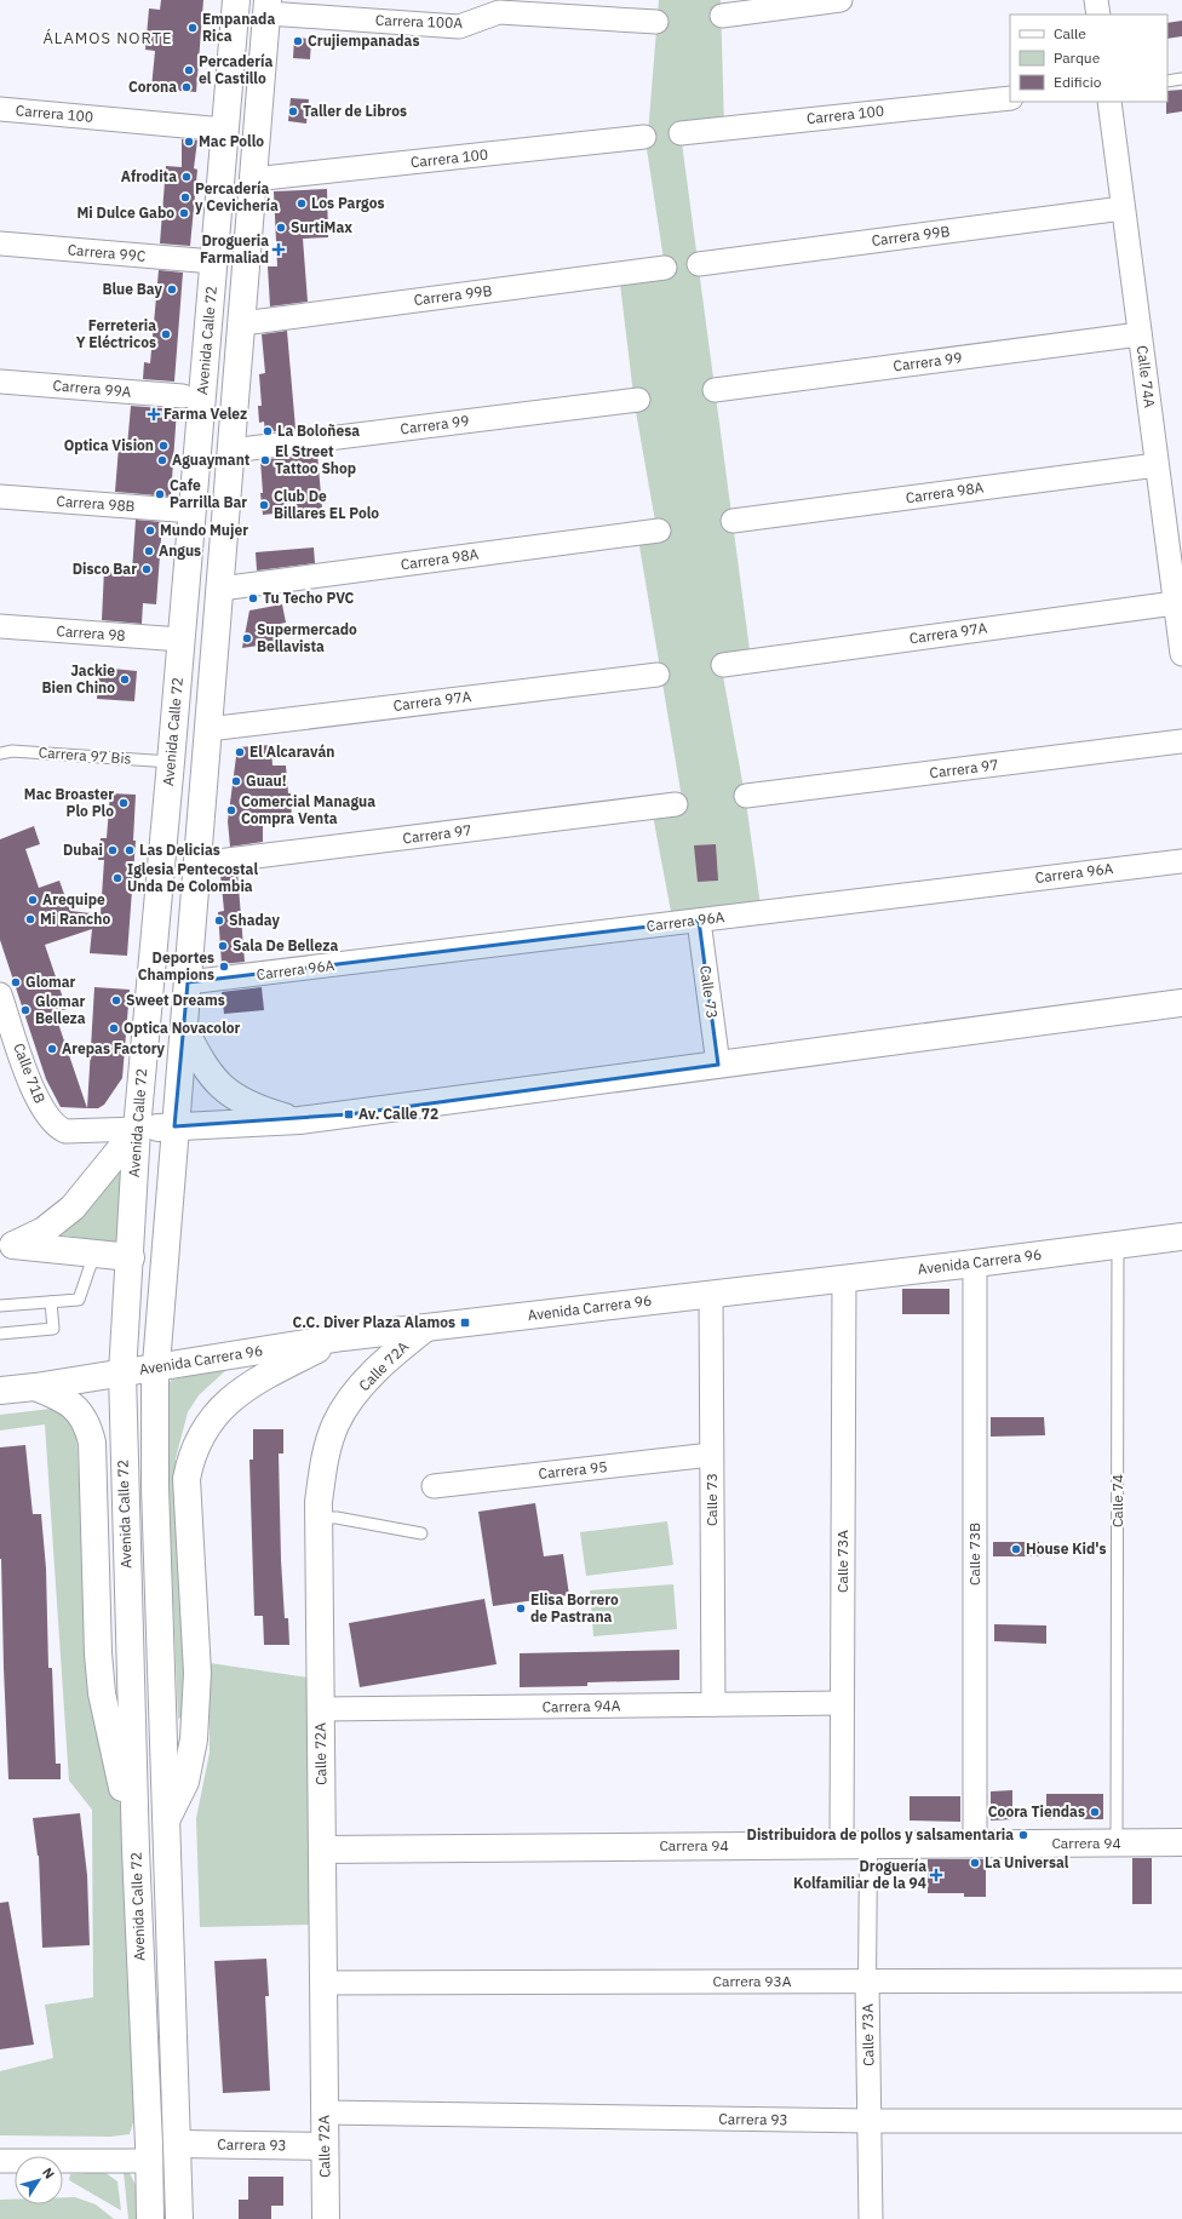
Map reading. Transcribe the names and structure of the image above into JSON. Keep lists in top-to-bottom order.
{
  "streets": {
    "main road": [
      "Avenida Calle 72",
      "Avenida Carrera 96",
      "Calle 72A",
      "Carrera 94",
      "Carrera 93"
    ],
    "street": [
      "Carrera 100A",
      "Carrera 100",
      "Carrera 99B",
      "Carrera 99C",
      "Carrera 99",
      "Calle 74A",
      "Carrera 99A",
      "Carrera 98A",
      "Carrera 98B",
      "Carrera 98",
      "Carrera 97A",
      "Carrera 97",
      "Carrera 96A",
      "Calle 73",
      "Calle 71B",
      "Carrera 95",
      "Calle 73B",
      "Calle 73A",
      "Carrera 94A",
      "Carrera 93A"
    ],
    "lane": ["Carrera 97 Bis", "Calle 74"]
  },
  "crossings": [
    ["Carrera 100", "Avenida Calle 72"],
    ["Carrera 99B", "Calle 74A"],
    ["Carrera 99C", "Avenida Calle 72"],
    ["Avenida Calle 72", "Carrera 98B"],
    ["Avenida Calle 72", "Carrera 98"],
    ["Avenida Calle 72", "Carrera 97 Bis"],
    ["Avenida Calle 72", "Calle 71B"],
    ["Avenida Calle 72", "Avenida Carrera 96"],
    ["Carrera 99", "Calle 74A"],
    ["Calle 74A", "Carrera 98A"],
    ["Calle 74A", "Carrera 97A"],
    ["Carrera 96A", "Calle 73"],
    ["Calle 73", "Avenida Carrera 96"],
    ["Calle 73", "Carrera 95"],
    ["Calle 73", "Carrera 94A"],
    ["Avenida Carrera 96", "Calle 72A"],
    ["Avenida Carrera 96", "Calle 74"],
    ["Avenida Carrera 96", "Calle 73B"],
    ["Avenida Carrera 96", "Calle 73A"],
    ["Calle 72A", "Carrera 94A"],
    ["Calle 72A", "Carrera 94"],
    ["Calle 72A", "Carrera 93A"],
    ["Calle 72A", "Carrera 93"],
    ["Calle 74", "Carrera 94"],
    ["Calle 73B", "Carrera 94"],
    ["Calle 73A", "Carrera 94A"],
    ["Calle 73A", "Carrera 94"],
    ["Calle 73A", "Carrera 93A"],
    ["Calle 73A", "Carrera 93"]
  ],
  "districts": ["ÁLAMOS NORTE"],
  "places": {
    "other": [
      "Empanada Rica",
      "Crujiempanadas",
      "Percadería el Castillo",
      "Corona",
      "Taller de Libros",
      "Mac Pollo",
      "Afrodita",
      "Percadería y Cevichería",
      "Los Pargos",
      "Mi Dulce Gabo",
      "SurtiMax",
      "Blue Bay",
      "Ferreteria Y Eléctricos",
      "La Boloñesa",
      "Optica Vision",
      "Aguaymant",
      "El Street Tattoo Shop",
      "Cafe Parrilla Bar",
      "Club De Billares EL Polo",
      "Mundo Mujer",
      "Angus",
      "Disco Bar",
      "Tu Techo PVC",
      "Supermercado Bellavista",
      "Jackie Bien Chino",
      "El Alcaraván",
      "Guau!",
      "Mac Broaster Plo Plo",
      "Comercial Managua Compra Venta",
      "Dubai",
      "Las Delicias",
      "Iglesia Pentecostal Unda De Colombia",
      "Arequipe",
      "Mi Rancho",
      "Shaday",
      "Sala De Belleza",
      "Deportes Champions",
      "Glomar",
      "Sweet Dreams",
      "Glomar Belleza",
      "Optica Novacolor",
      "Arepas Factory",
      "House Kid's",
      "Elisa Borrero de Pastrana",
      "Coora Tiendas",
      "Distribuidora de pollos y salsamentaria",
      "La Universal"
    ],
    "health": ["Drogueria Farmaliad", "Farma Velez", "Droguería Kolfamiliar de la 94"],
    "transit": ["Av. Calle 72", "C.C. Diver Plaza Alamos"]
  },
  "legend": ["Calle", "Parque", "Edificio"],
  "north": "top right"
}
